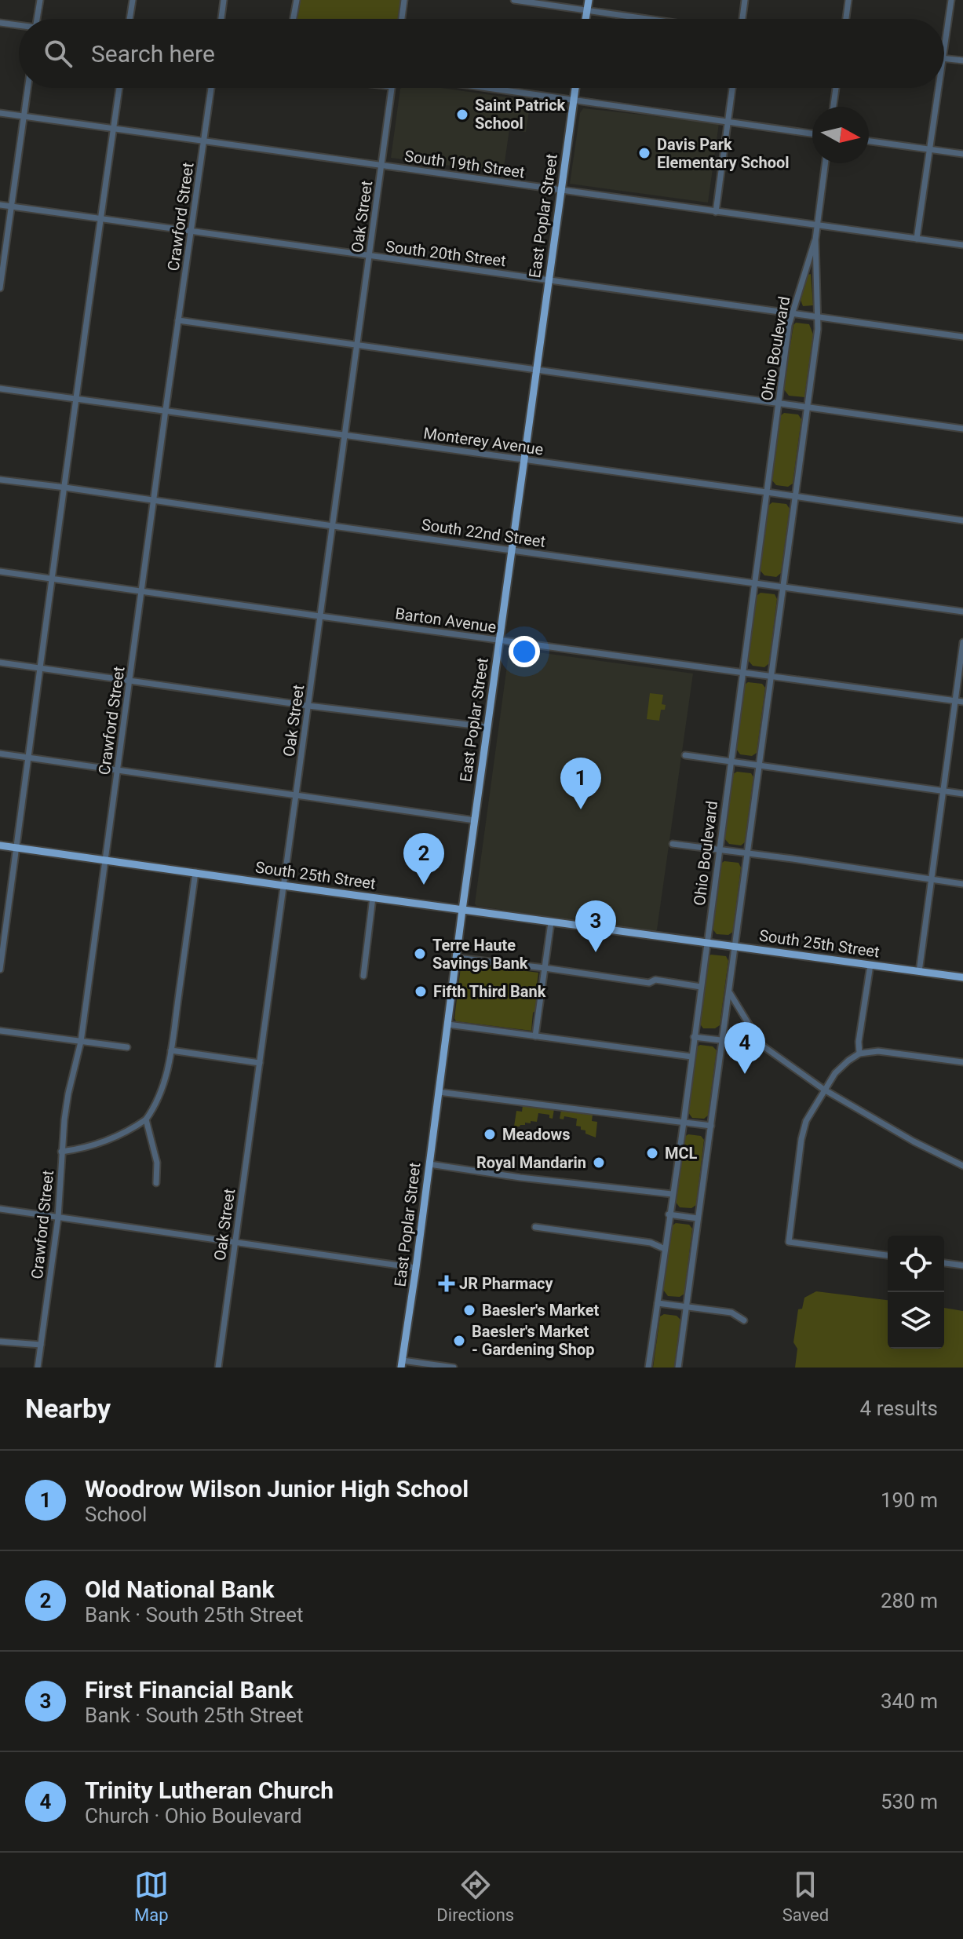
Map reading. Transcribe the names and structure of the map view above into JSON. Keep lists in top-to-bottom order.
{
  "streets": {
    "main road": ["East Poplar Street", "South 25th Street"],
    "street": [
      "South 19th Street",
      "Crawford Street",
      "Oak Street",
      "South 20th Street",
      "Ohio Boulevard",
      "Monterey Avenue",
      "South 22nd Street",
      "Barton Avenue"
    ]
  },
  "crossings": [
    ["South 19th Street", "East Poplar Street"],
    ["South 19th Street", "Crawford Street"],
    ["South 19th Street", "Oak Street"],
    ["East Poplar Street", "South 20th Street"],
    ["East Poplar Street", "Monterey Avenue"],
    ["East Poplar Street", "South 22nd Street"],
    ["East Poplar Street", "Barton Avenue"],
    ["East Poplar Street", "South 25th Street"],
    ["Crawford Street", "South 20th Street"],
    ["Crawford Street", "Monterey Avenue"],
    ["Crawford Street", "South 22nd Street"],
    ["Crawford Street", "Barton Avenue"],
    ["Crawford Street", "South 25th Street"],
    ["Oak Street", "South 20th Street"],
    ["Oak Street", "Monterey Avenue"],
    ["Oak Street", "South 22nd Street"],
    ["Oak Street", "Barton Avenue"],
    ["Oak Street", "South 25th Street"],
    ["South 20th Street", "Ohio Boulevard"],
    ["Ohio Boulevard", "Monterey Avenue"],
    ["Ohio Boulevard", "South 22nd Street"],
    ["Ohio Boulevard", "Barton Avenue"],
    ["Ohio Boulevard", "South 25th Street"]
  ],
  "places": {
    "other": [
      "Saint Patrick School",
      "Davis Park Elementary School",
      "Terre Haute Savings Bank",
      "Fifth Third Bank",
      "Meadows",
      "MCL",
      "Royal Mandarin",
      "Baesler's Market",
      "Baesler's Market - Gardening Shop"
    ],
    "health": ["JR Pharmacy"]
  },
  "north": "right",
  "page": {
    "search": "Search here",
    "pins": [
      "1",
      "2",
      "3",
      "4"
    ],
    "heading": ["Nearby", "4 results"],
    "list": [
      {
        "mark": "1",
        "name": "Woodrow Wilson Junior High School",
        "note": "School",
        "value": "190 m"
      },
      {
        "mark": "2",
        "name": "Old National Bank",
        "note": "Bank · South 25th Street",
        "value": "280 m"
      },
      {
        "mark": "3",
        "name": "First Financial Bank",
        "note": "Bank · South 25th Street",
        "value": "340 m"
      },
      {
        "mark": "4",
        "name": "Trinity Lutheran Church",
        "note": "Church · Ohio Boulevard",
        "value": "530 m"
      }
    ],
    "nav": ["Map", "Directions", "Saved"]
  }
}
